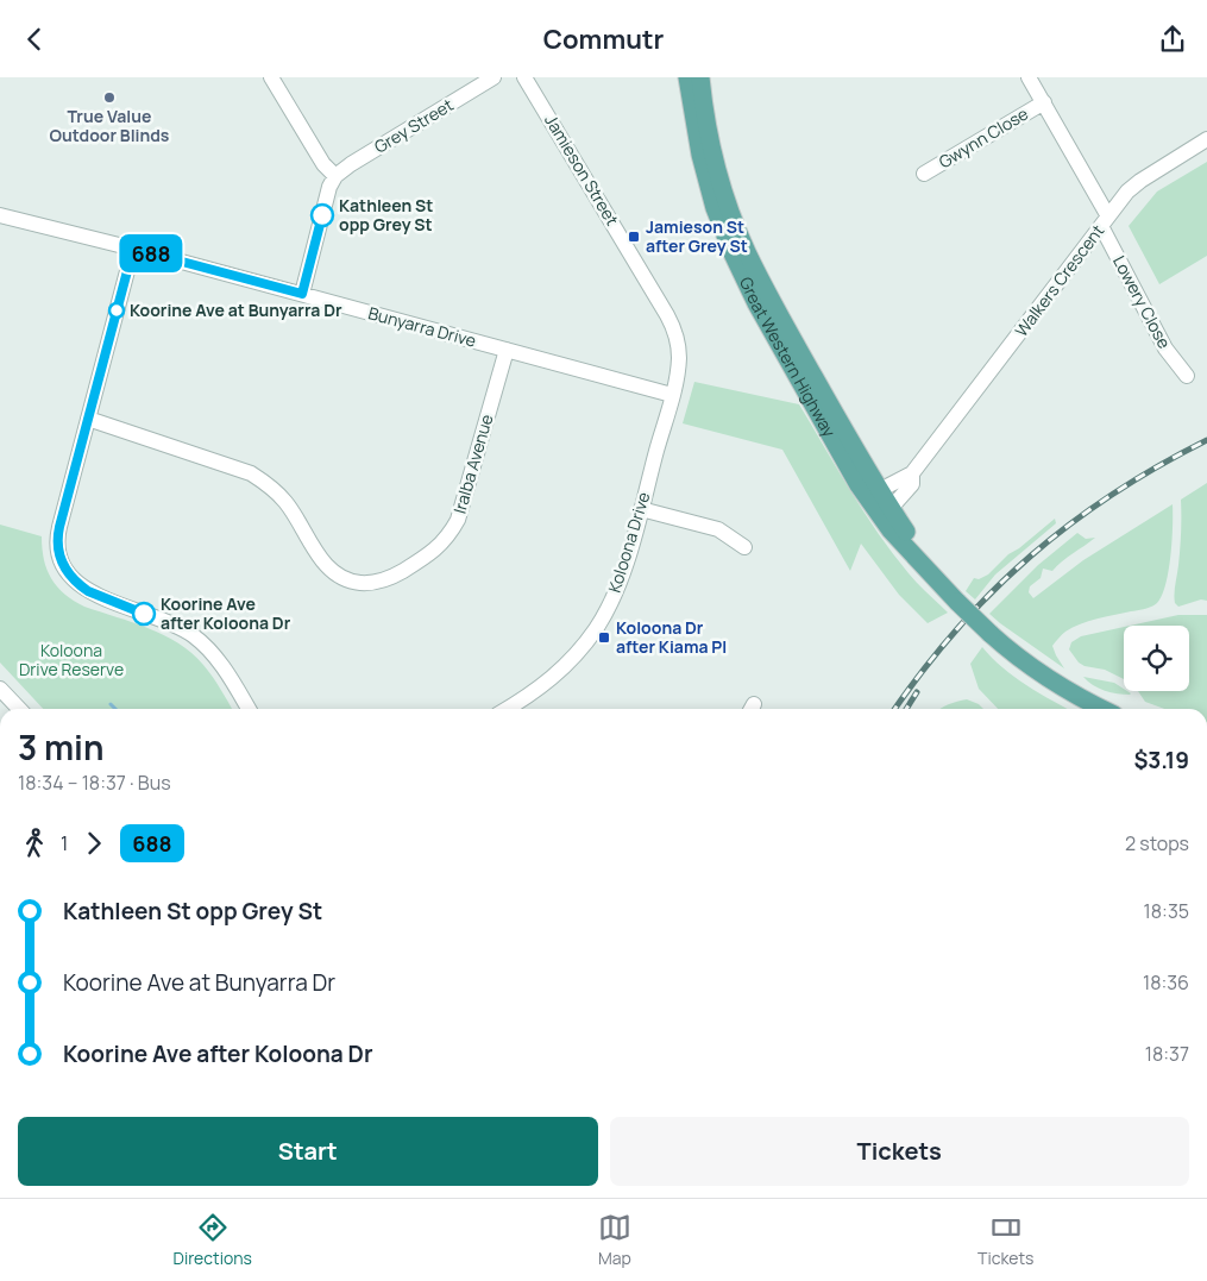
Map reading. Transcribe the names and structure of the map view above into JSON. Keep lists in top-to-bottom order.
{
  "streets": {
    "main road": ["Great Western Highway"],
    "street": [
      "Grey Street",
      "Gwynn Close",
      "Jamieson Street",
      "Walkers Crescent",
      "Lowery Close",
      "Bunyarra Drive",
      "Iralba Avenue",
      "Koloona Drive"
    ]
  },
  "crossings": [
    ["Gwynn Close", "Walkers Crescent"],
    ["Jamieson Street", "Bunyarra Drive"],
    ["Jamieson Street", "Koloona Drive"],
    ["Walkers Crescent", "Lowery Close"],
    ["Walkers Crescent", "Great Western Highway"],
    ["Bunyarra Drive", "Iralba Avenue"],
    ["Bunyarra Drive", "Koloona Drive"]
  ],
  "parks": ["Koloona Drive Reserve"],
  "places": {
    "other": [
      "True Value Outdoor Blinds",
      "Kathleen St opp Grey St",
      "Koorine Ave at Bunyarra Dr",
      "Koorine Ave after Koloona Dr"
    ],
    "transit": ["Jamieson St after Grey St", "Koloona Dr after Kiama Pl"]
  },
  "lines": ["bus line 688"],
  "page": {
    "header": "Commutr",
    "on_map": "688",
    "heading": ["3 min", "18:34 – 18:37 · Bus", "$3.19"],
    "legs": ["1", "688", "2 stops"],
    "list": [
      {
        "name": "Kathleen St opp Grey St",
        "value": "18:35"
      },
      {
        "name": "Koorine Ave at Bunyarra Dr",
        "value": "18:36"
      },
      {
        "name": "Koorine Ave after Koloona Dr",
        "value": "18:37"
      }
    ],
    "buttons": ["Start", "Tickets"],
    "tabs": ["Directions", "Map", "Tickets"]
  }
}
